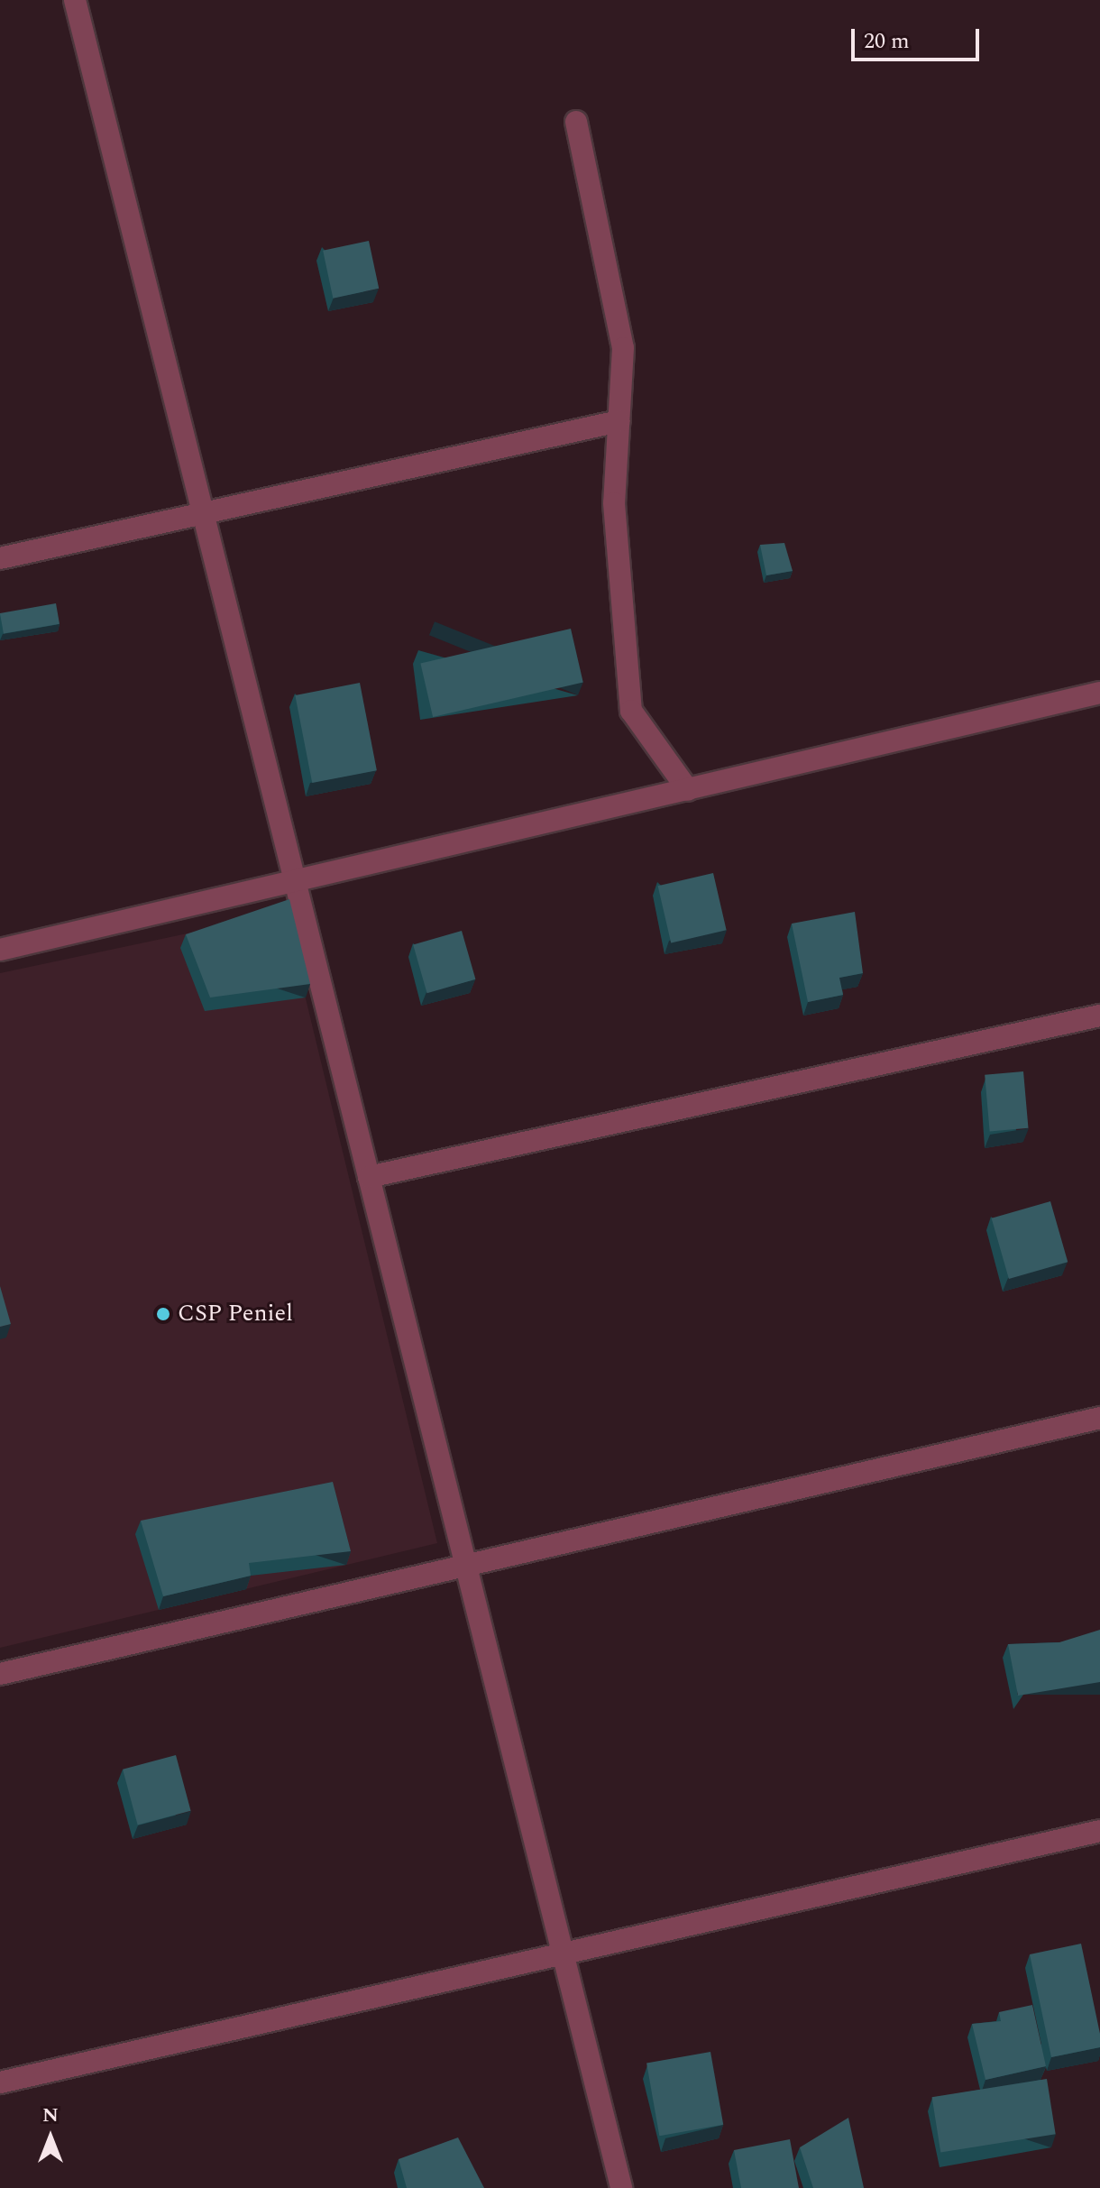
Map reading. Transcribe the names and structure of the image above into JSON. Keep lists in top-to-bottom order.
{
  "places": ["CSP Peniel"],
  "scale_bar": "20 m",
  "north": "top"
}
